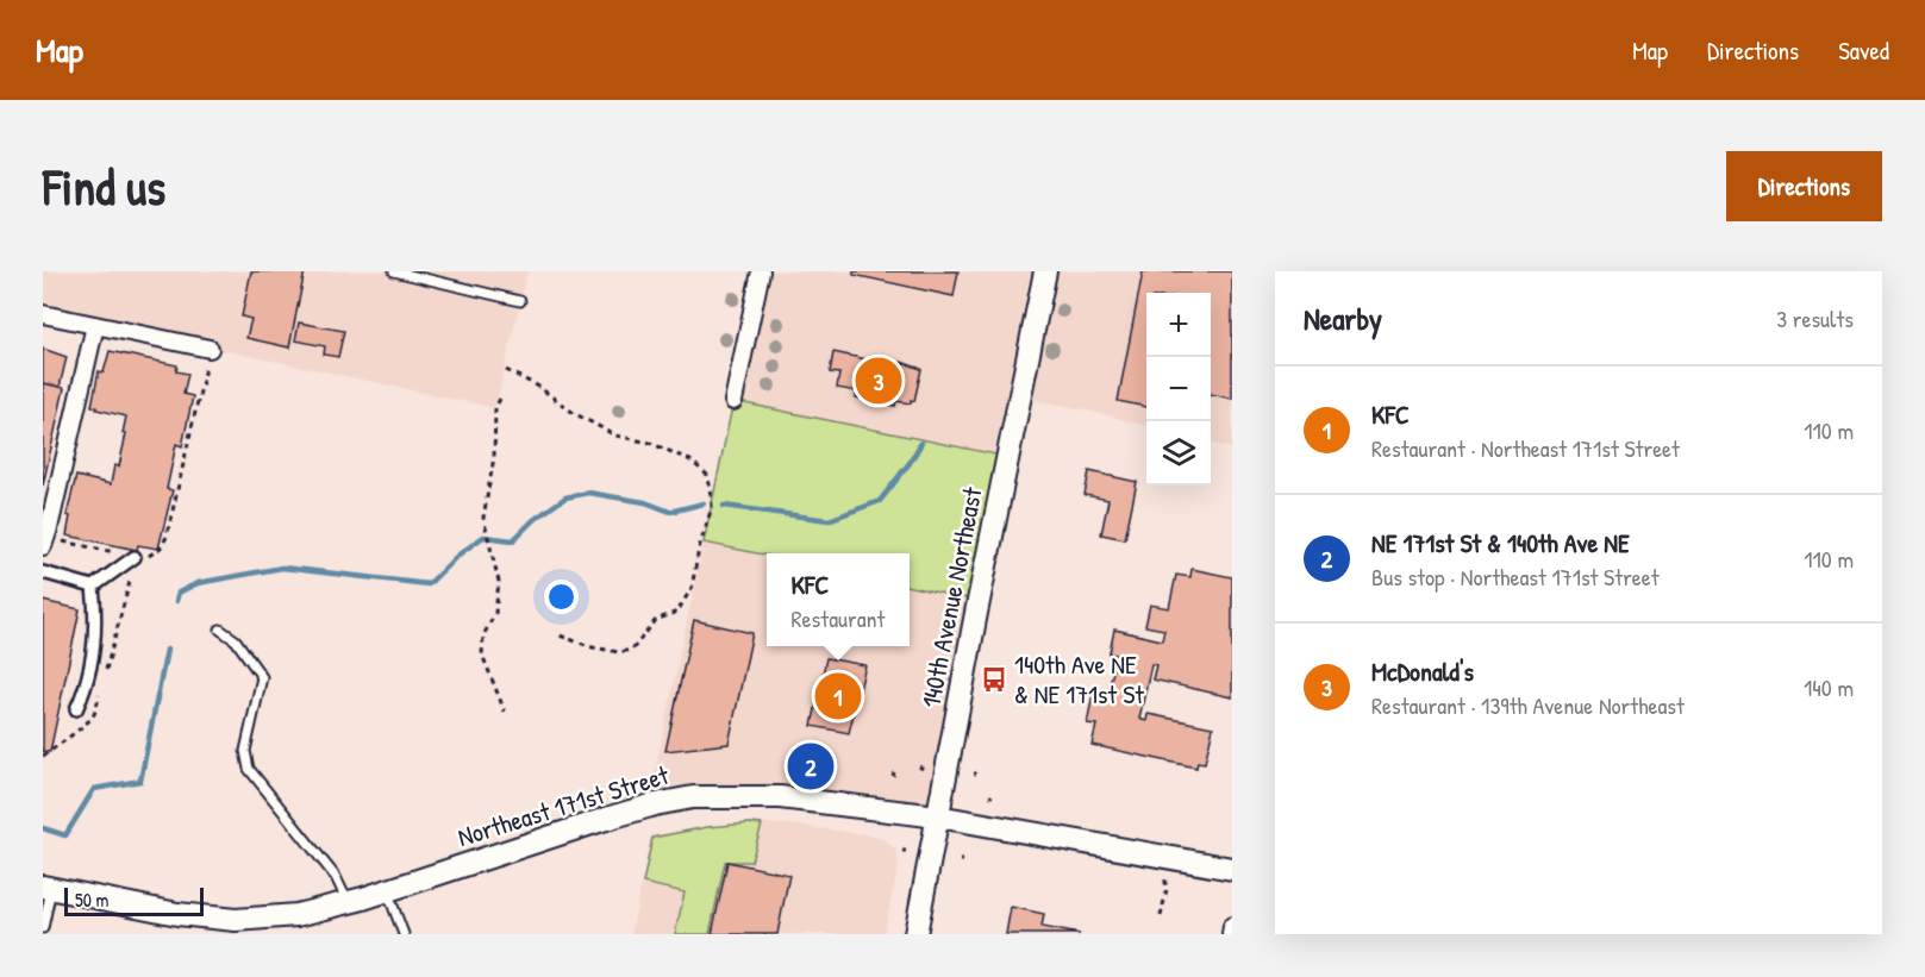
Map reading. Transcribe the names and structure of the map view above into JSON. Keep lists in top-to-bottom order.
{
  "streets": {
    "main road": ["140th Avenue Northeast", "Northeast 171st Street"]
  },
  "crossings": [
    ["140th Avenue Northeast", "Northeast 171st Street"]
  ],
  "places": {
    "bus stop": ["140th Ave NE & NE 171st St"]
  },
  "scale_bar": "50 m",
  "page": {
    "header": "Map",
    "nav": ["Map", "Directions", "Saved"],
    "buttons": "Directions",
    "title": "Find us",
    "heading": ["Nearby", "3 results"],
    "map_buttons": ["+", "−"],
    "pins": ["3", "1", "2"],
    "list": [
      {
        "mark": "1",
        "name": "KFC",
        "note": "Restaurant · Northeast 171st Street",
        "value": "110 m"
      },
      {
        "mark": "2",
        "name": "NE 171st St & 140th Ave NE",
        "note": "Bus stop · Northeast 171st Street",
        "value": "110 m"
      },
      {
        "mark": "3",
        "name": "McDonald's",
        "note": "Restaurant · 139th Avenue Northeast",
        "value": "140 m"
      }
    ],
    "popup": ["KFC", "Restaurant"],
    "scale": "50 m"
  }
}
